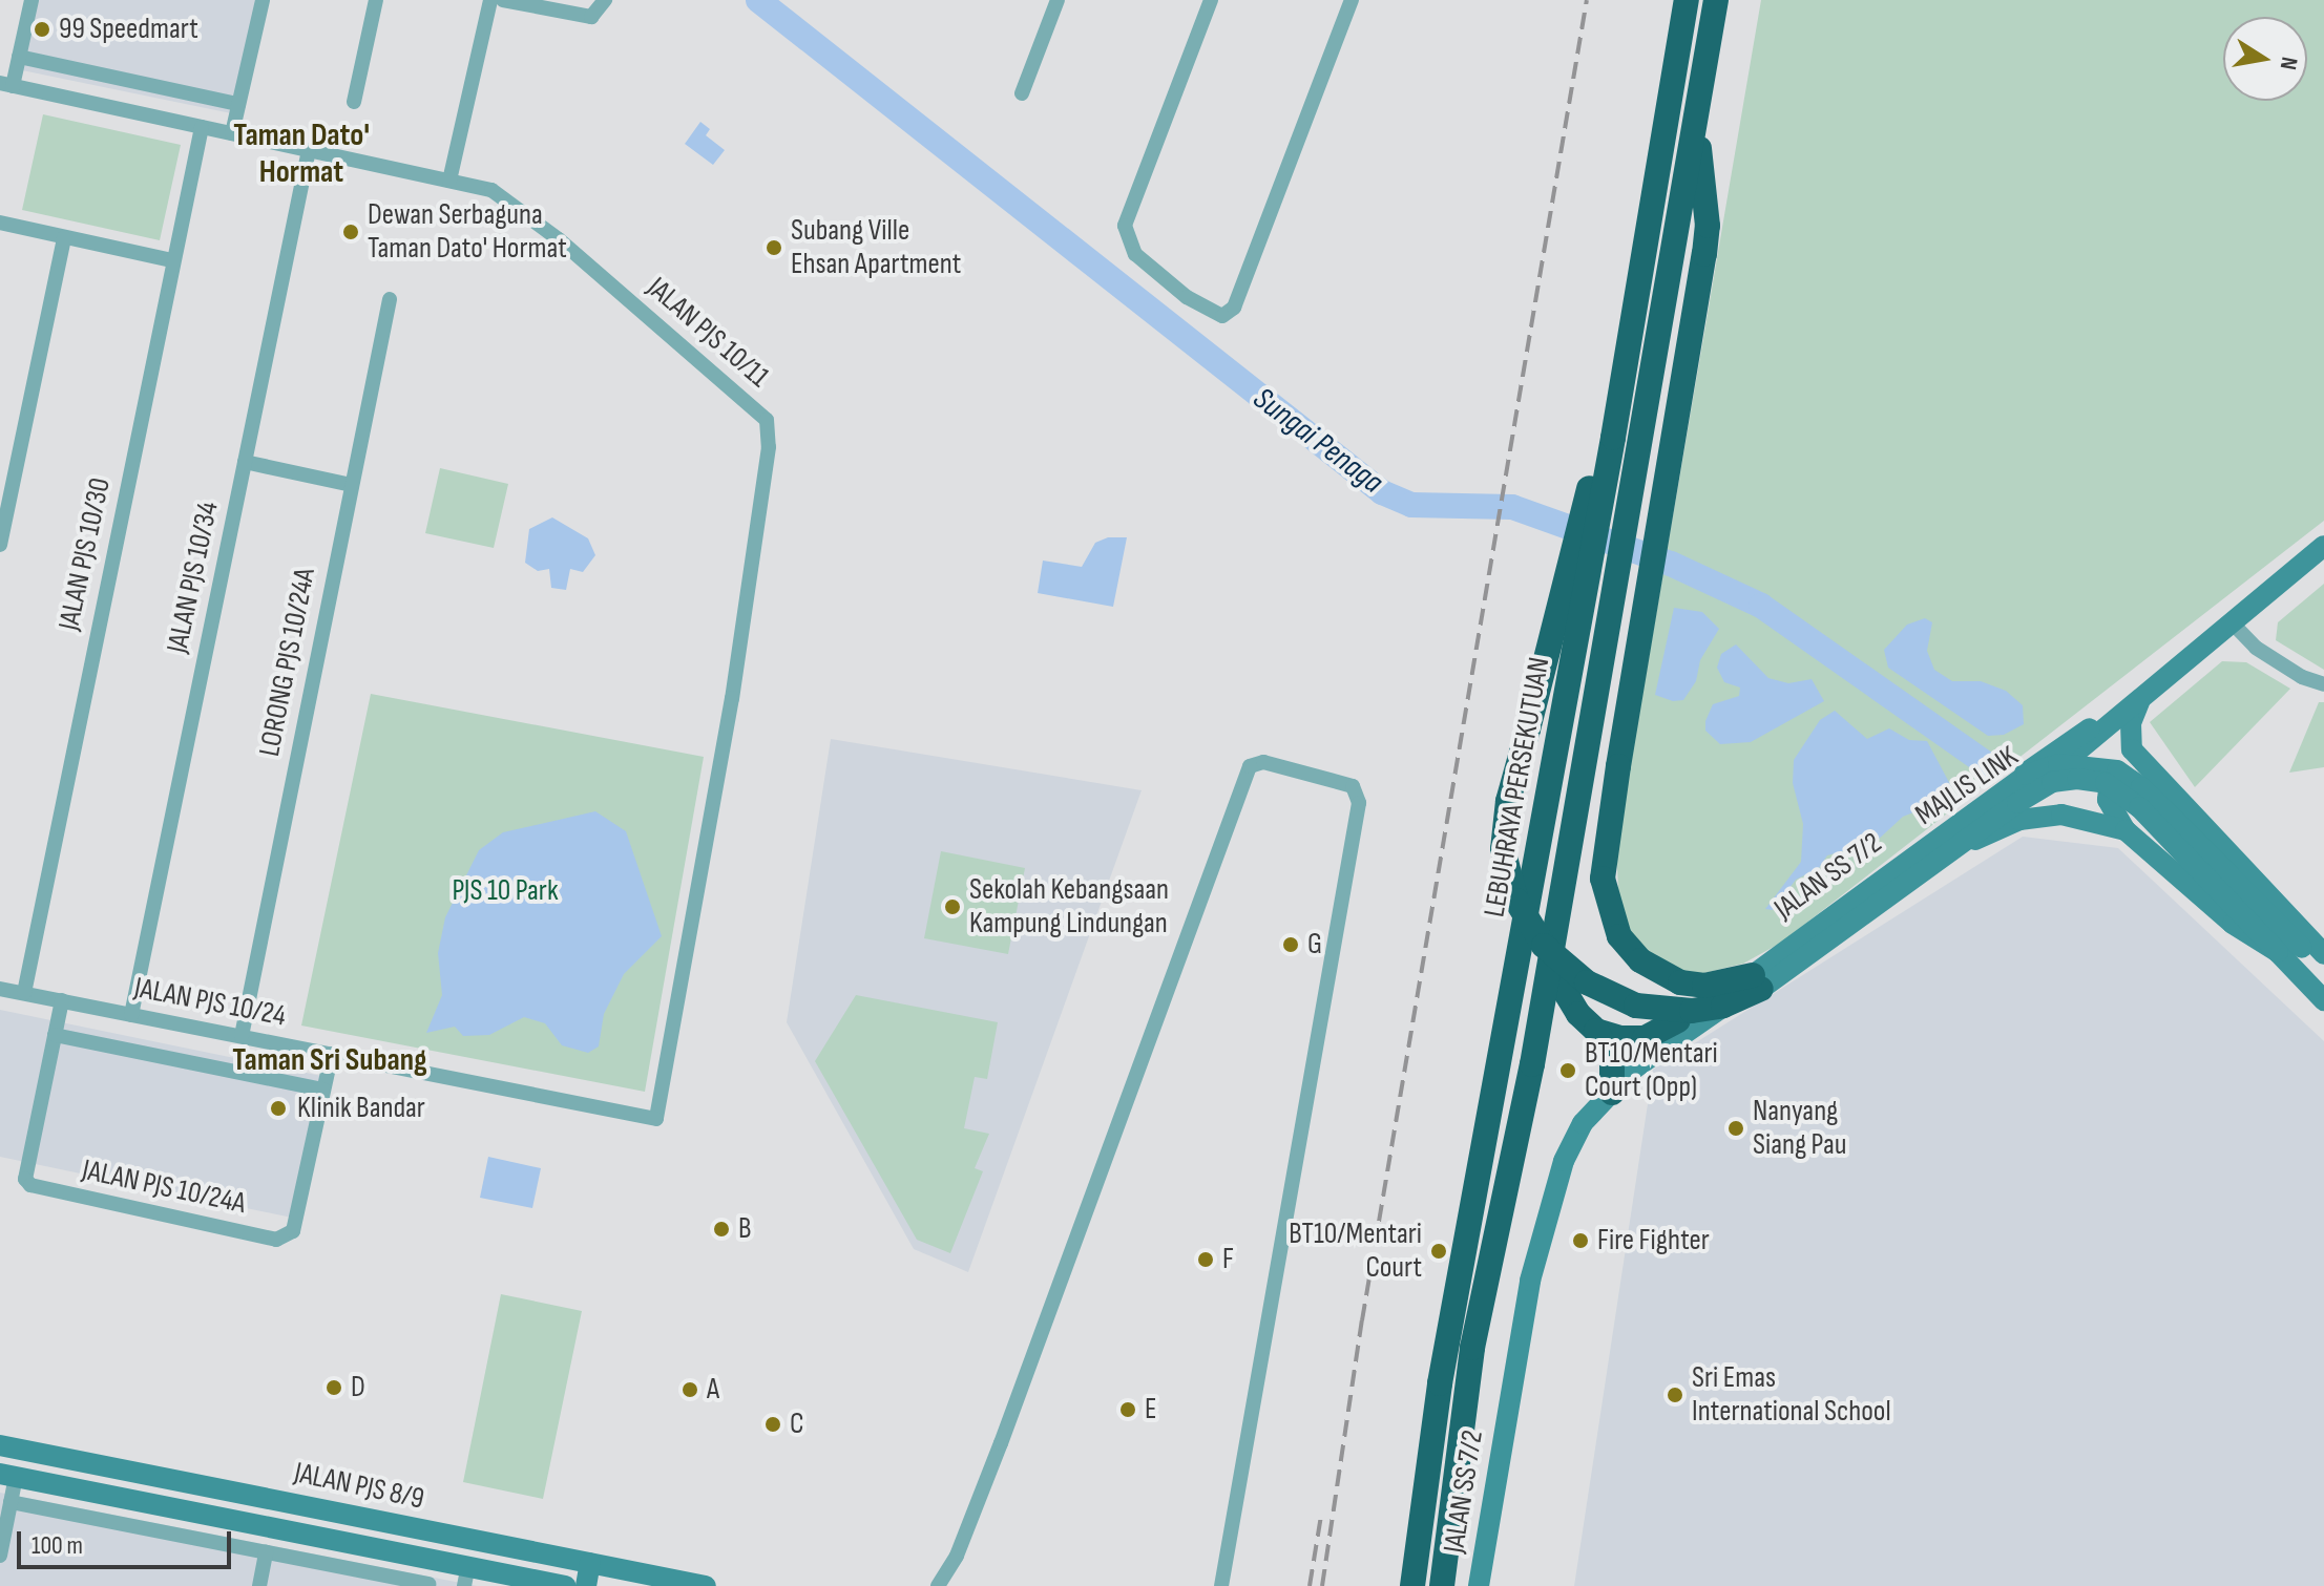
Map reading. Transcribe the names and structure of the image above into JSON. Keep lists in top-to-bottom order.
{
  "streets": {
    "highway": ["LEBUHRAYA PERSEKUTUAN"],
    "street": [
      "JALAN PJS 10/11",
      "JALAN PJS 10/30",
      "JALAN PJS 10/34",
      "LORONG PJS 10/24A",
      "MAJLIS LINK",
      "JALAN SS 7/2",
      "JALAN PJS 10/24",
      "JALAN PJS 10/24A",
      "JALAN PJS 8/9"
    ]
  },
  "crossings": [
    ["JALAN PJS 10/11", "JALAN PJS 10/30"],
    ["JALAN PJS 10/11", "JALAN PJS 10/34"],
    ["JALAN PJS 10/11", "JALAN PJS 10/24"],
    ["JALAN PJS 10/30", "JALAN PJS 10/24"],
    ["JALAN PJS 10/34", "JALAN PJS 10/24"],
    ["LORONG PJS 10/24A", "JALAN PJS 10/24"],
    ["JALAN PJS 10/24", "JALAN PJS 10/24A"]
  ],
  "districts": ["Taman Dato' Hormat", "Taman Sri Subang"],
  "water": ["Sungai Penaga"],
  "parks": ["PJS 10 Park"],
  "places": [
    "99 Speedmart",
    "Dewan Serbaguna Taman Dato' Hormat",
    "Subang Ville Ehsan Apartment",
    "Sekolah Kebangsaan Kampung Lindungan",
    "G",
    "BT10/Mentari Court (Opp)",
    "Klinik Bandar",
    "Nanyang Siang Pau",
    "B",
    "Fire Fighter",
    "BT10/Mentari Court",
    "F",
    "D",
    "A",
    "Sri Emas International School",
    "E",
    "C"
  ],
  "scale_bar": "100 m",
  "north": "right"
}
